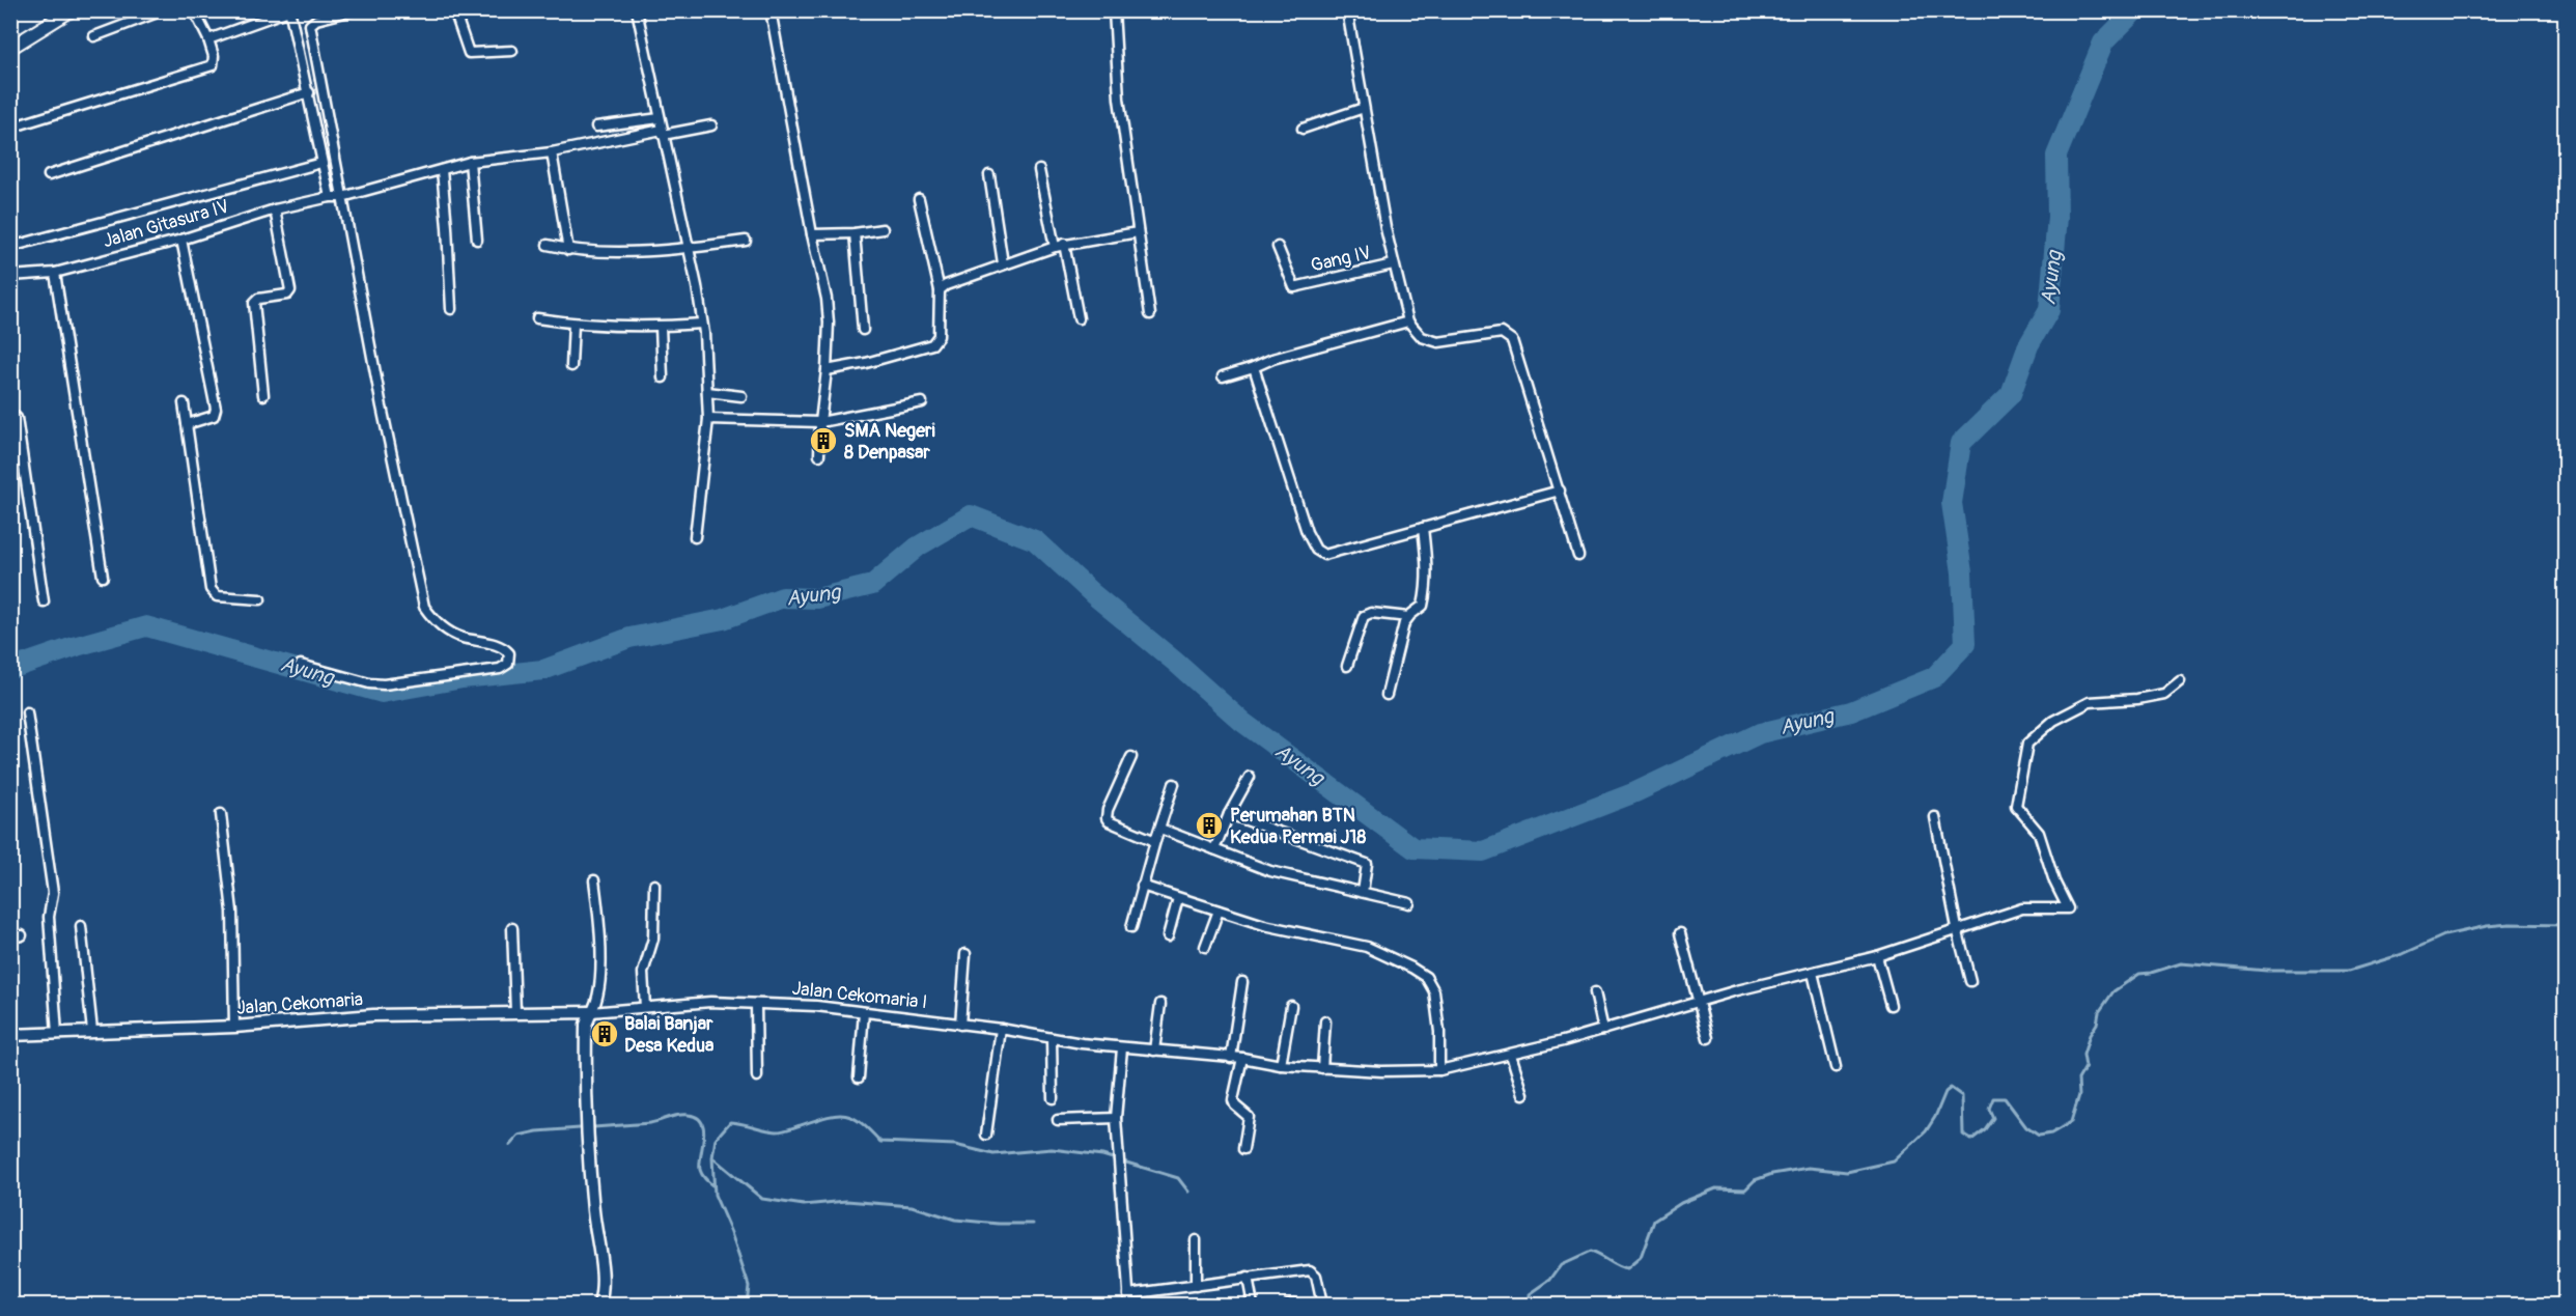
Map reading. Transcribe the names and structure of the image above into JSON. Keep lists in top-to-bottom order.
{
  "streets": {
    "street": [
      "Jalan Gitasura IV",
      "Gang IV",
      "Jalan Cekomaria I",
      "Jalan Cekomaria"
    ]
  },
  "crossings": [
    ["Jalan Cekomaria I", "Jalan Cekomaria"]
  ],
  "water": ["Ayung"],
  "places": {
    "building": ["SMA Negeri 8 Denpasar", "Perumahan BTN Kedua Permai J18", "Balai Banjar Desa Kedua"]
  }
}
